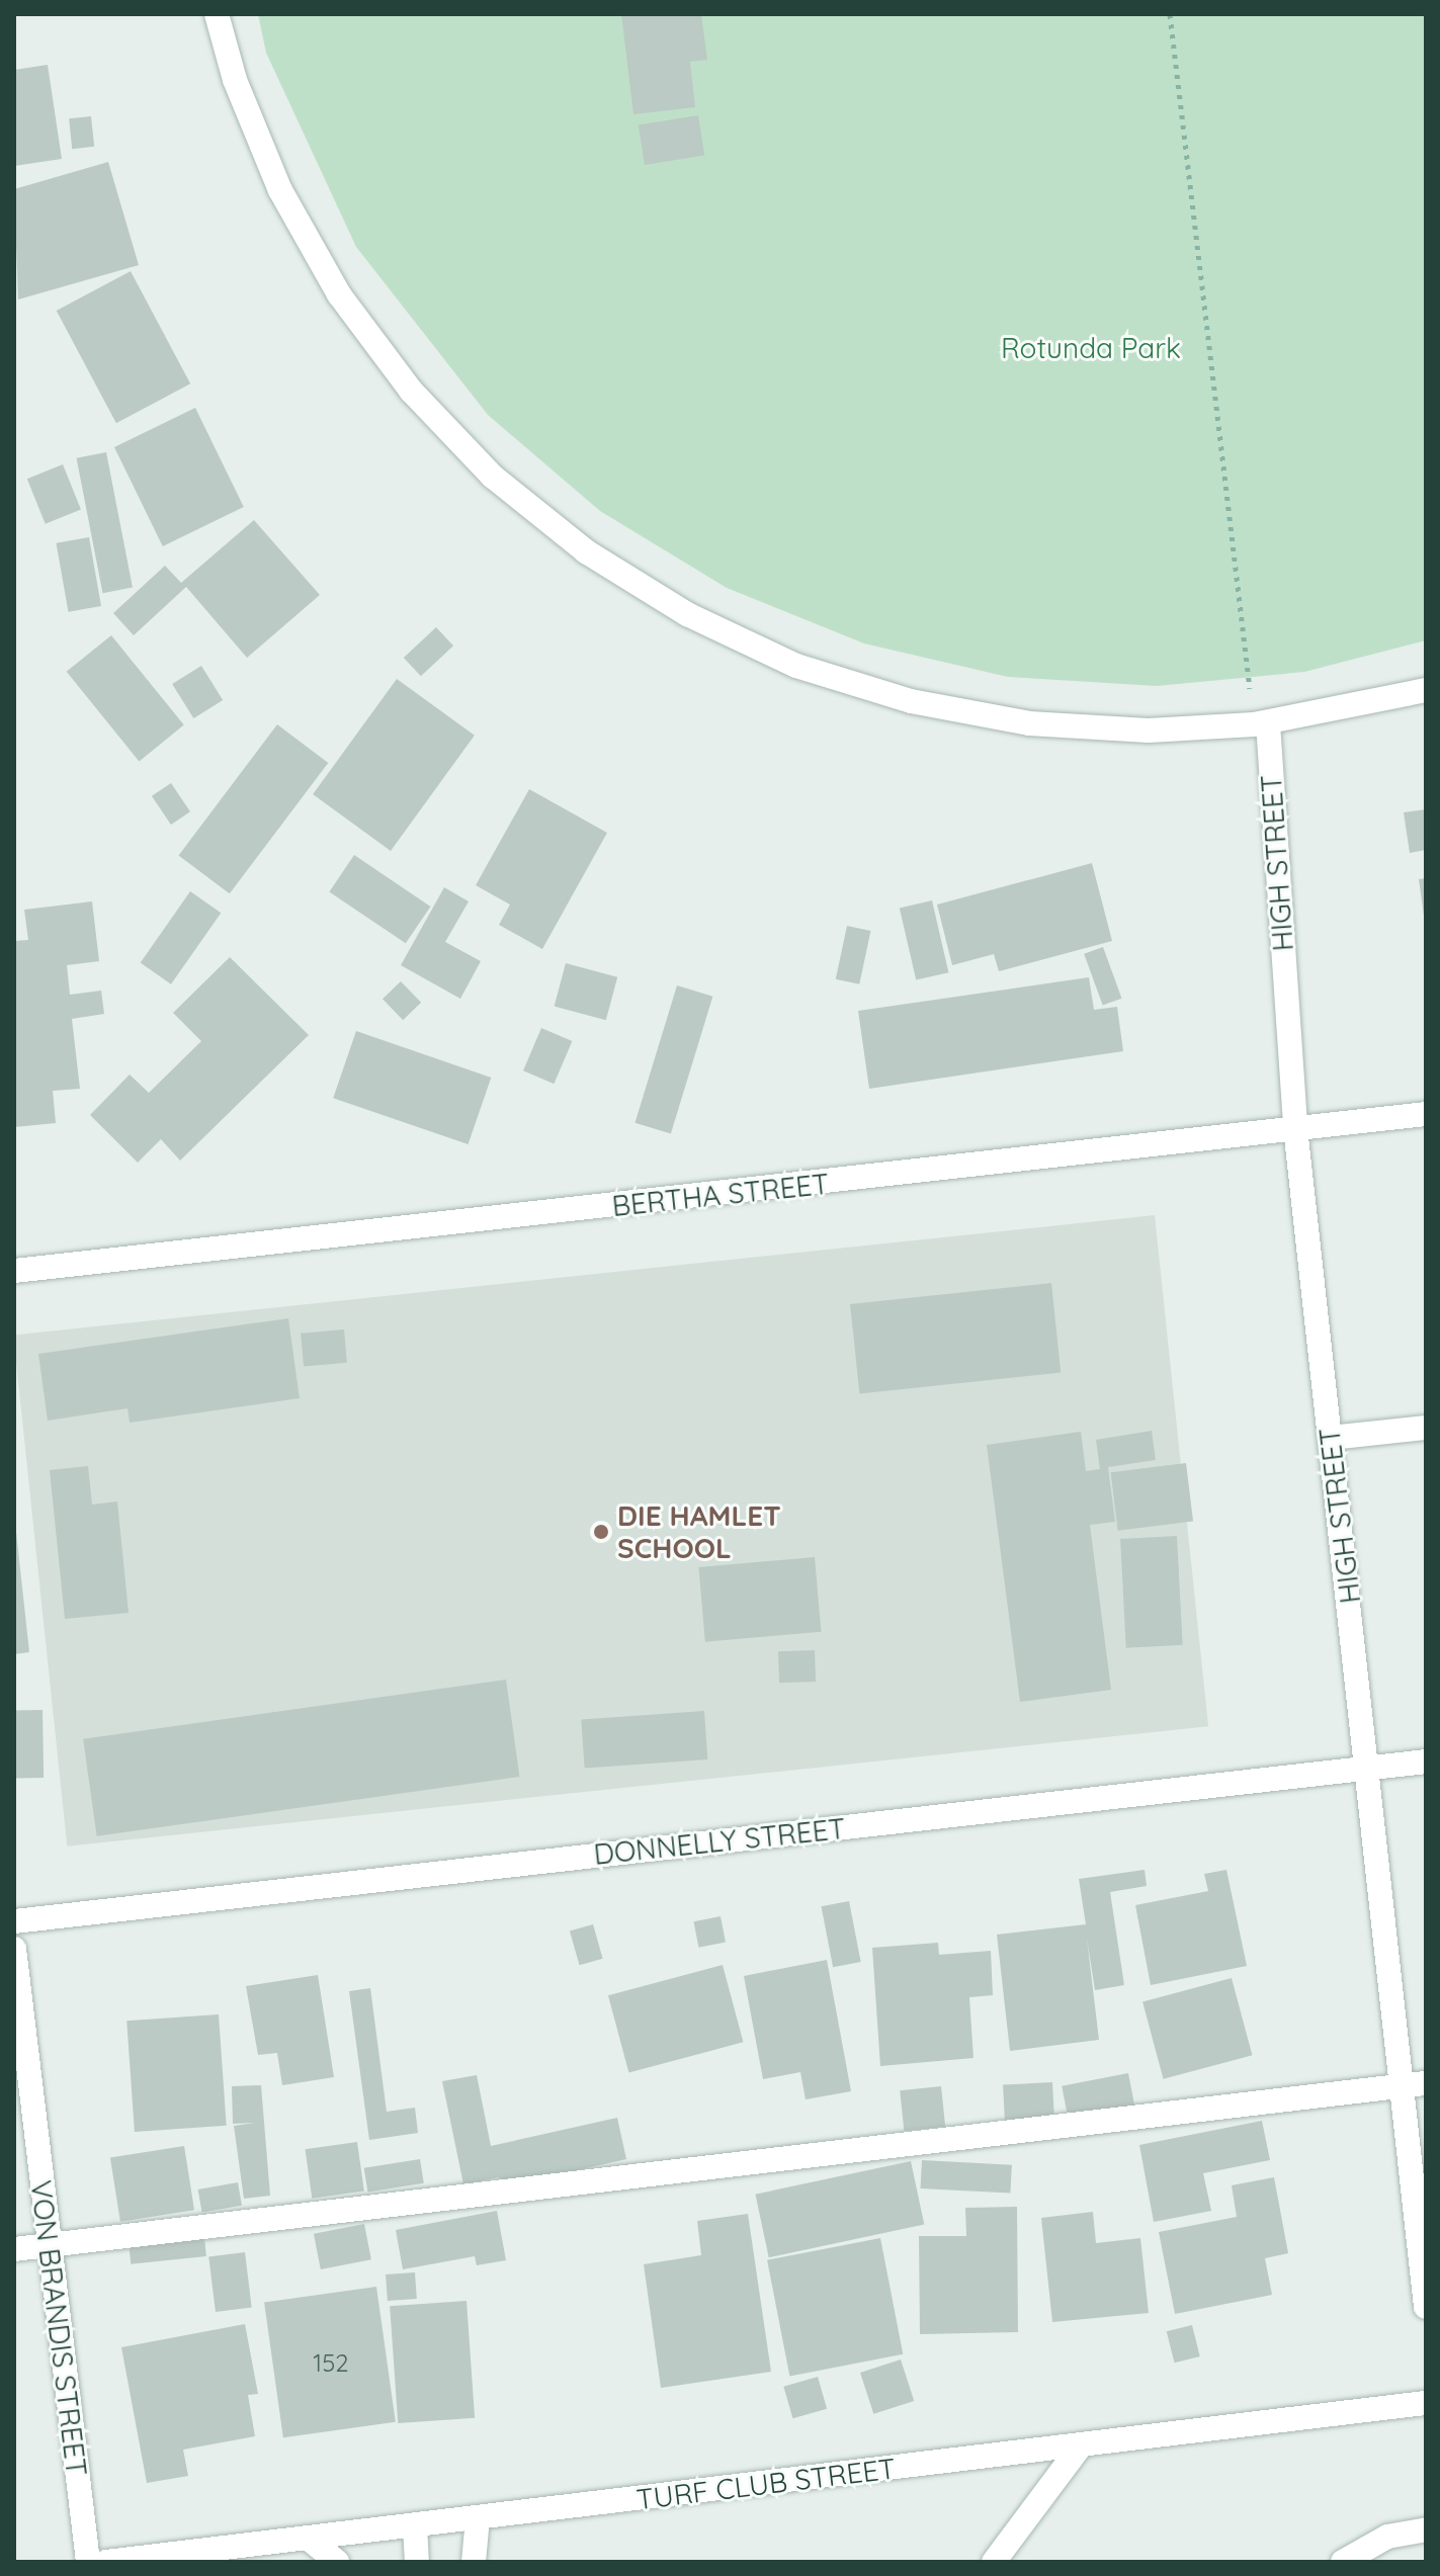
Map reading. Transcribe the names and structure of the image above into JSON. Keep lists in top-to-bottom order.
{
  "streets": {
    "street": [
      "HIGH STREET",
      "BERTHA STREET",
      "DONNELLY STREET",
      "VON BRANDIS STREET",
      "TURF CLUB STREET"
    ]
  },
  "crossings": [
    ["HIGH STREET", "BERTHA STREET"],
    ["HIGH STREET", "DONNELLY STREET"]
  ],
  "parks": ["Rotunda Park"],
  "places": ["DIE HAMLET SCHOOL"],
  "house_numbers": ["152"]
}
